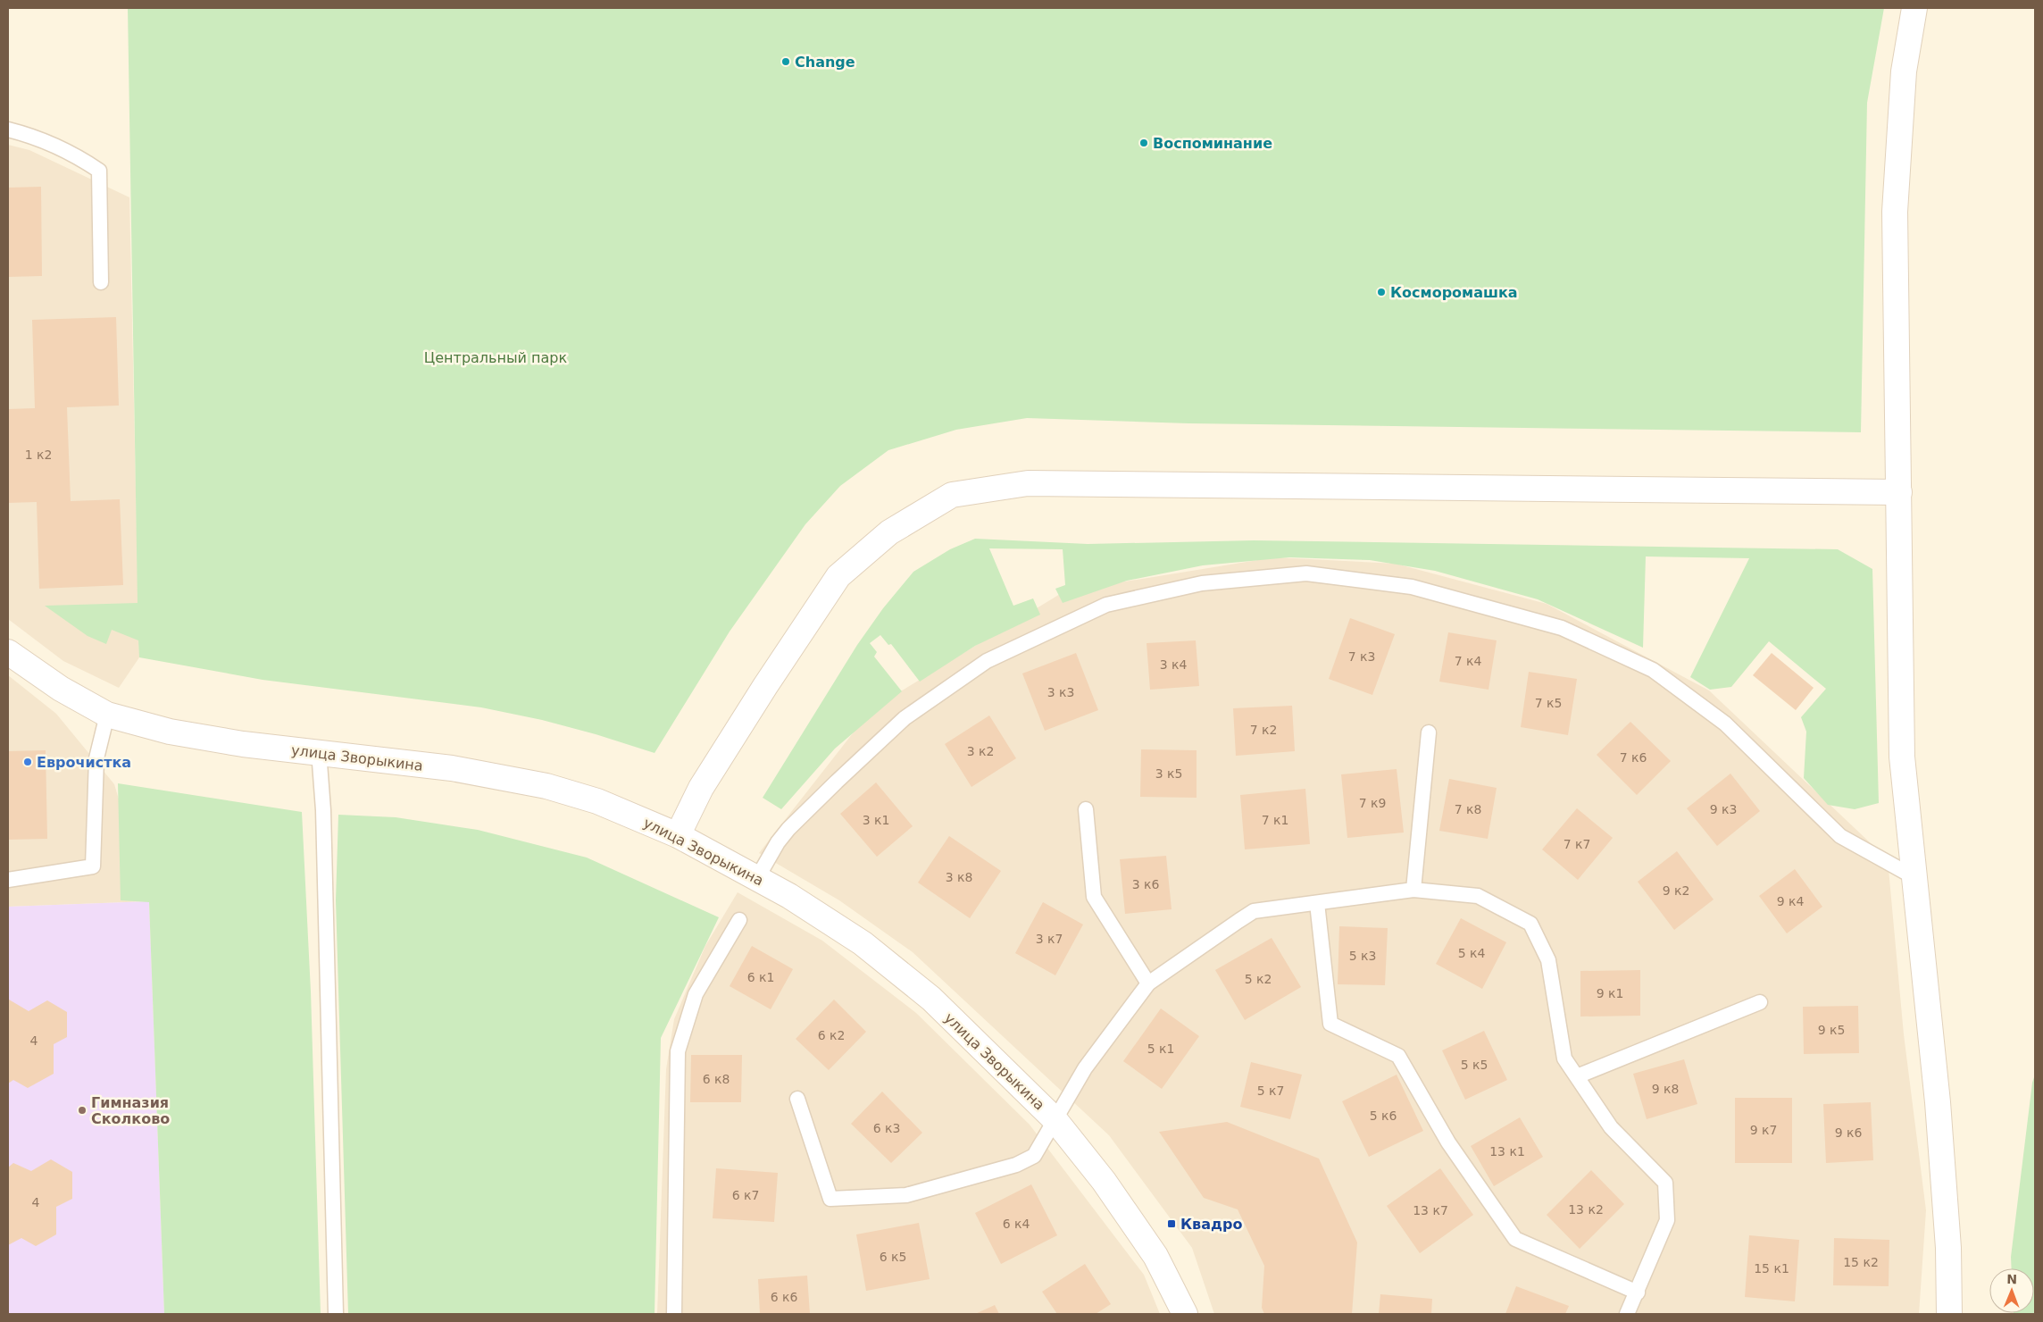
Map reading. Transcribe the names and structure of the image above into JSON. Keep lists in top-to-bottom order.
{
  "streets": {
    "street": ["улица Зворыкина"]
  },
  "parks": ["Центральный парк"],
  "places": {
    "other": [
      "Change",
      "Воспоминание",
      "Косморомашка",
      "Еврочистка",
      "Гимназия Сколково"
    ],
    "transit": ["Квадро"]
  },
  "house_numbers": [
    "1 к2",
    "7 к3",
    "7 к4",
    "3 к4",
    "3 к3",
    "7 к5",
    "7 к2",
    "3 к2",
    "7 к6",
    "3 к5",
    "7 к9",
    "7 к8",
    "9 к3",
    "3 к1",
    "7 к1",
    "7 к7",
    "3 к8",
    "3 к6",
    "9 к2",
    "9 к4",
    "3 к7",
    "5 к4",
    "5 к3",
    "6 к1",
    "5 к2",
    "9 к1",
    "9 к5",
    "6 к2",
    "4",
    "5 к1",
    "5 к5",
    "6 к8",
    "9 к8",
    "5 к7",
    "5 к6",
    "6 к3",
    "9 к7",
    "9 к6",
    "13 к1",
    "6 к7",
    "4",
    "13 к2",
    "13 к7",
    "6 к4",
    "6 к5",
    "15 к2",
    "15 к1",
    "6 к6"
  ],
  "north": "top"
}
